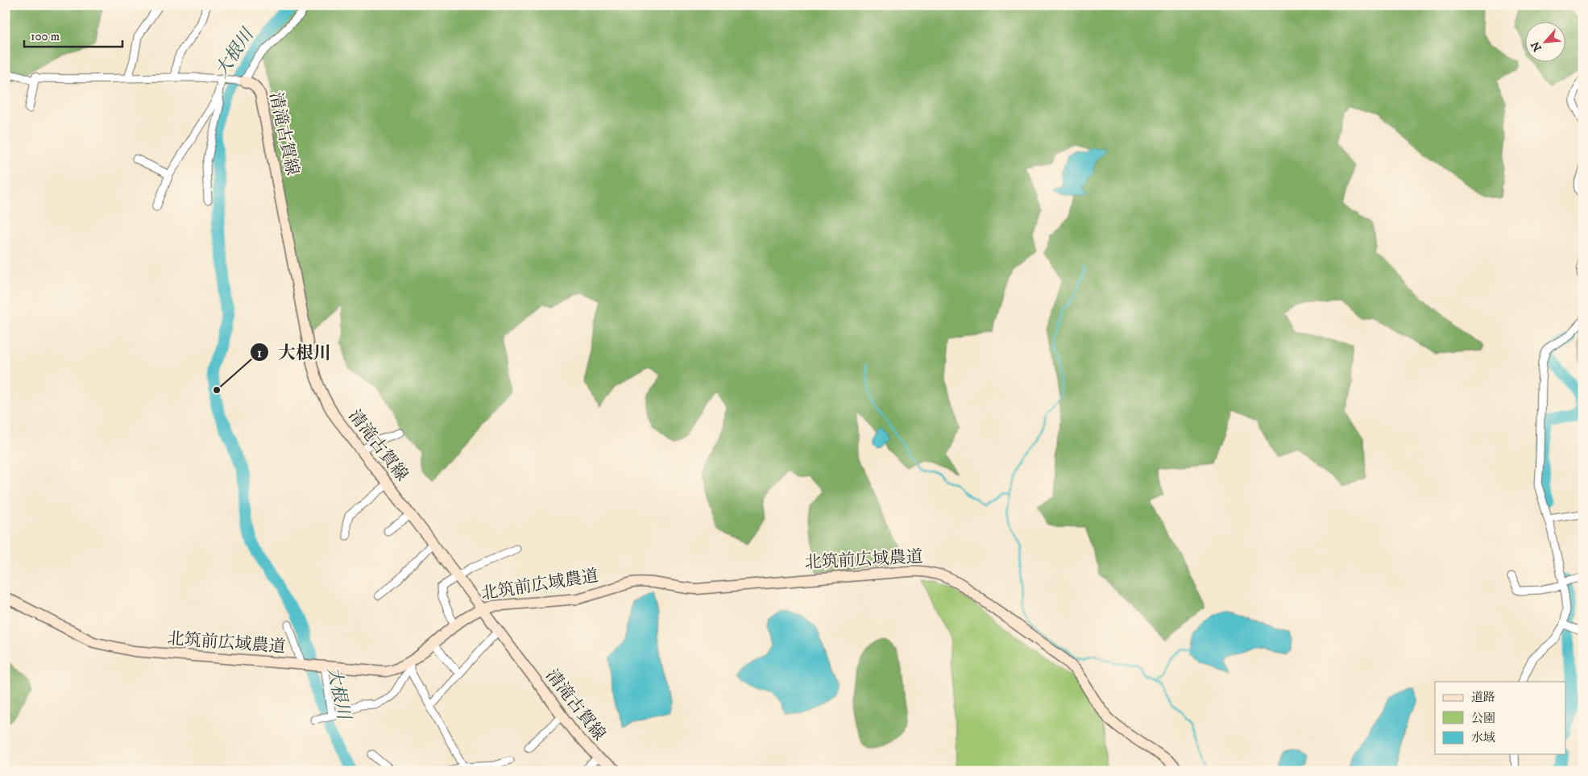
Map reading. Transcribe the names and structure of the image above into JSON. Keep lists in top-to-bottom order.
{
  "streets": {
    "street": ["清滝古賀線", "北筑前広域農道"]
  },
  "crossings": [
    ["清滝古賀線", "北筑前広域農道"]
  ],
  "water": ["大根川"],
  "places": ["大根川"],
  "legend": ["道路", "公園", "水域"],
  "scale_bar": "100 m",
  "north": "bottom left"
}
